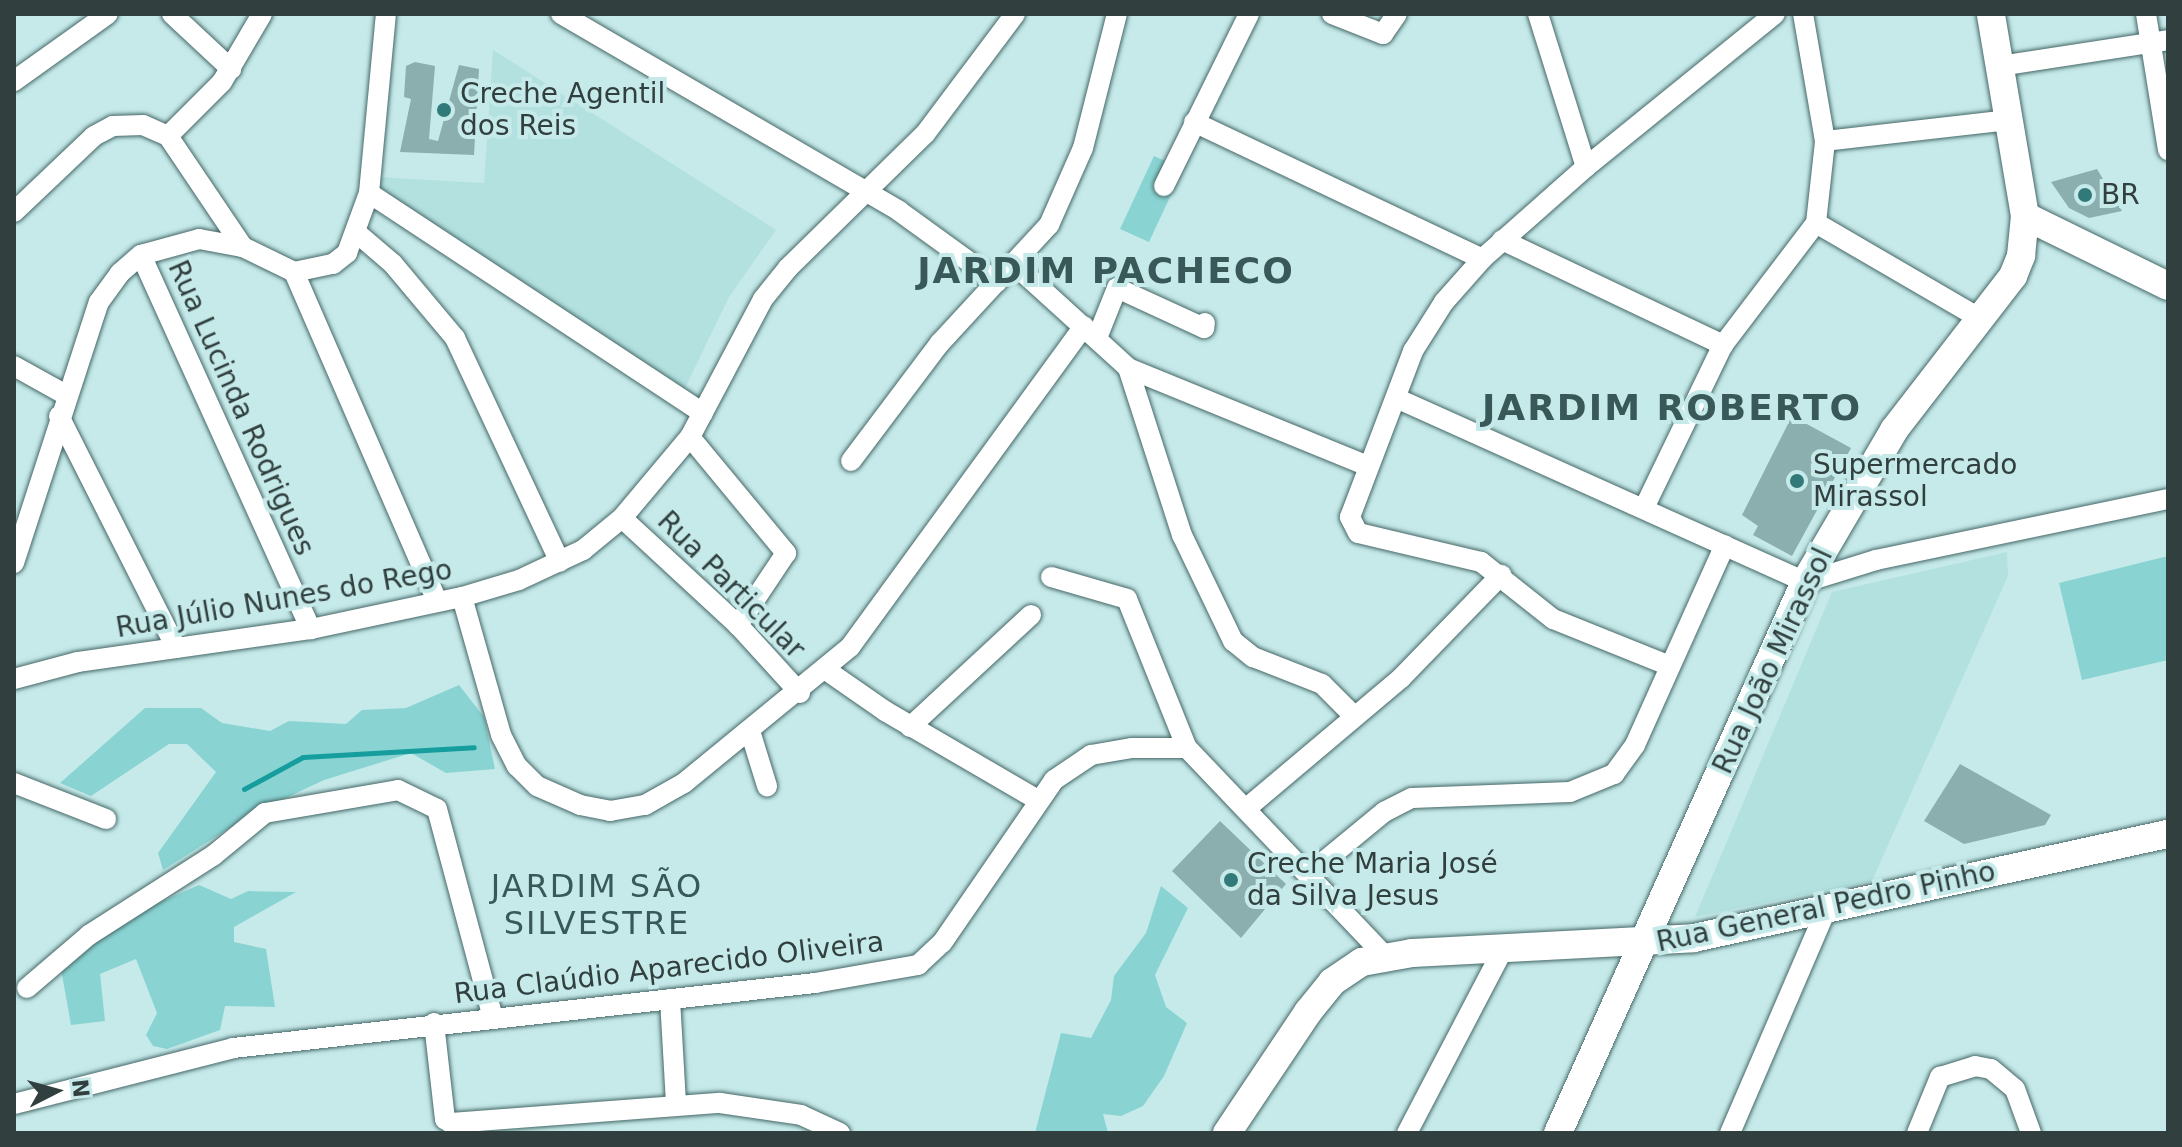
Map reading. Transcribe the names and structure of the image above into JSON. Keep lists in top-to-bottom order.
{
  "streets": {
    "street": [
      "Rua Lucinda Rodrigues",
      "Rua Particular",
      "Rua Júlio Nunes do Rego",
      "Rua João Mirassol",
      "Rua General Pedro Pinho",
      "Rua Claúdio Aparecido Oliveira"
    ]
  },
  "crossings": [
    ["Rua Lucinda Rodrigues", "Rua Júlio Nunes do Rego"],
    ["Rua Particular", "Rua Júlio Nunes do Rego"],
    ["Rua João Mirassol", "Rua General Pedro Pinho"]
  ],
  "districts": ["JARDIM PACHECO", "JARDIM ROBERTO", "JARDIM SÃO SILVESTRE"],
  "places": [
    "Creche Agentil dos Reis",
    "BR",
    "Supermercado Mirassol",
    "Creche Maria José da Silva Jesus"
  ],
  "north": "right"
}
